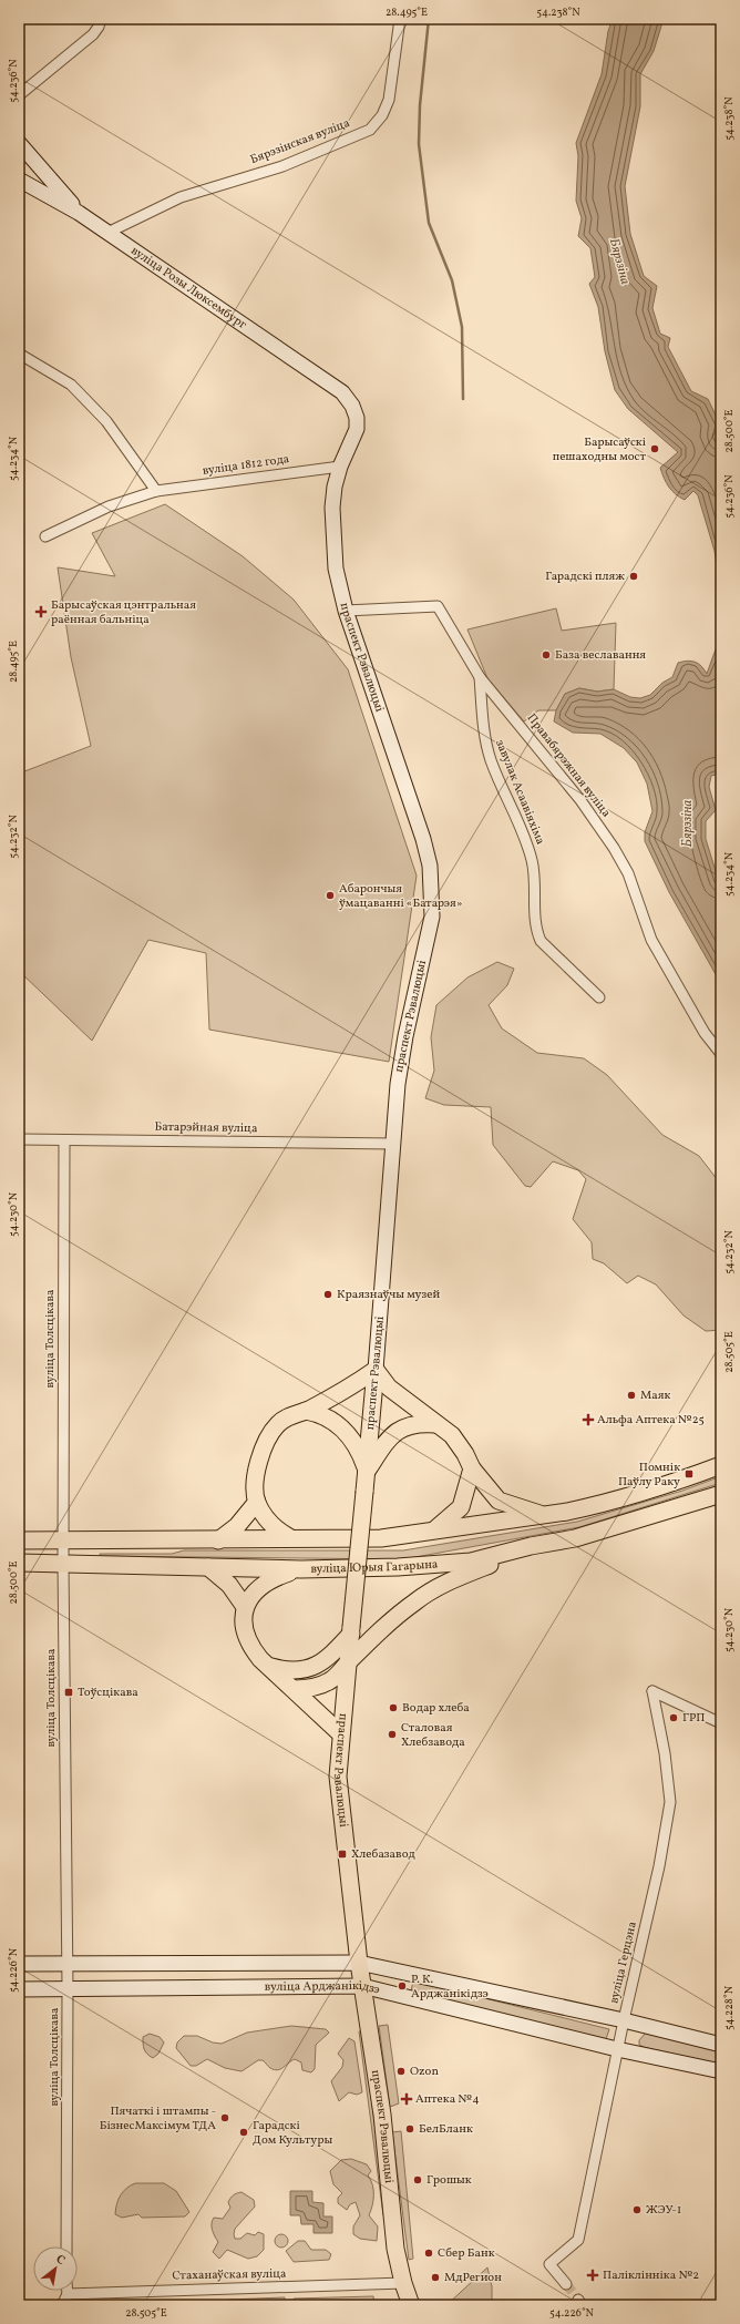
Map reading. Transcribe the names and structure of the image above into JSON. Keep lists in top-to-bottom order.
{
  "streets": {
    "main road": [
      "вуліца Розы Люксембург",
      "праспект Рэвалюцыі",
      "вуліца Юрыя Гагарына",
      "вуліца Арджанікідзэ"
    ],
    "street": [
      "Бярэзінская вуліца",
      "вуліца 1812 года",
      "Правабярэжная вуліца",
      "завулак Асаавіяхіма",
      "Батарэйная вуліца",
      "вуліца Толсцікава",
      "вуліца Герцэна",
      "Стаханаўская вуліца"
    ]
  },
  "crossings": [
    ["Бярэзінская вуліца", "вуліца Розы Люксембург"],
    ["вуліца Розы Люксембург", "праспект Рэвалюцыі"],
    ["вуліца 1812 года", "праспект Рэвалюцыі"],
    ["праспект Рэвалюцыі", "Правабярэжная вуліца"],
    ["праспект Рэвалюцыі", "Батарэйная вуліца"],
    ["праспект Рэвалюцыі", "вуліца Арджанікідзэ"],
    ["праспект Рэвалюцыі", "Стаханаўская вуліца"],
    ["Правабярэжная вуліца", "завулак Асаавіяхіма"],
    ["Батарэйная вуліца", "вуліца Толсцікава"],
    ["вуліца Толсцікава", "вуліца Юрыя Гагарына"],
    ["вуліца Толсцікава", "вуліца Арджанікідзэ"],
    ["вуліца Герцэна", "вуліца Арджанікідзэ"]
  ],
  "water": ["Бярэзіна"],
  "places": {
    "other": [
      "Барысаўскі пешаходны мост",
      "Гарадскі пляж",
      "База веславання",
      "Абарончыя ўмацаванні «Батарэя»",
      "Краязнаўчы музей",
      "Маяк",
      "Водар хлеба",
      "ГРП",
      "Сталовая Хлебзавода",
      "Р. К. Арджанікідзэ",
      "Ozon",
      "Пячаткі і штампы - БізнесМаксімум ТДА",
      "БелБланк",
      "Гарадскі Дом Культуры",
      "Грошык",
      "ЖЭУ-1",
      "Сбер Банк",
      "МдРегион"
    ],
    "health": [
      "Барысаўская цэнтральная раённая бальніца",
      "Альфа Аптека №25",
      "Аптека №4",
      "Паліклінніка №2"
    ],
    "transit": ["Помнік Паўлу Раку", "Тоўсцікава", "Хлебазавод"]
  },
  "north": "top right",
  "coordinates": [
    "28.495°E",
    "54.238°N",
    "54.236°N",
    "28.500°E",
    "54.234°N",
    "54.232°N",
    "54.230°N",
    "28.505°E",
    "54.226°N",
    "54.228°N"
  ]
}
